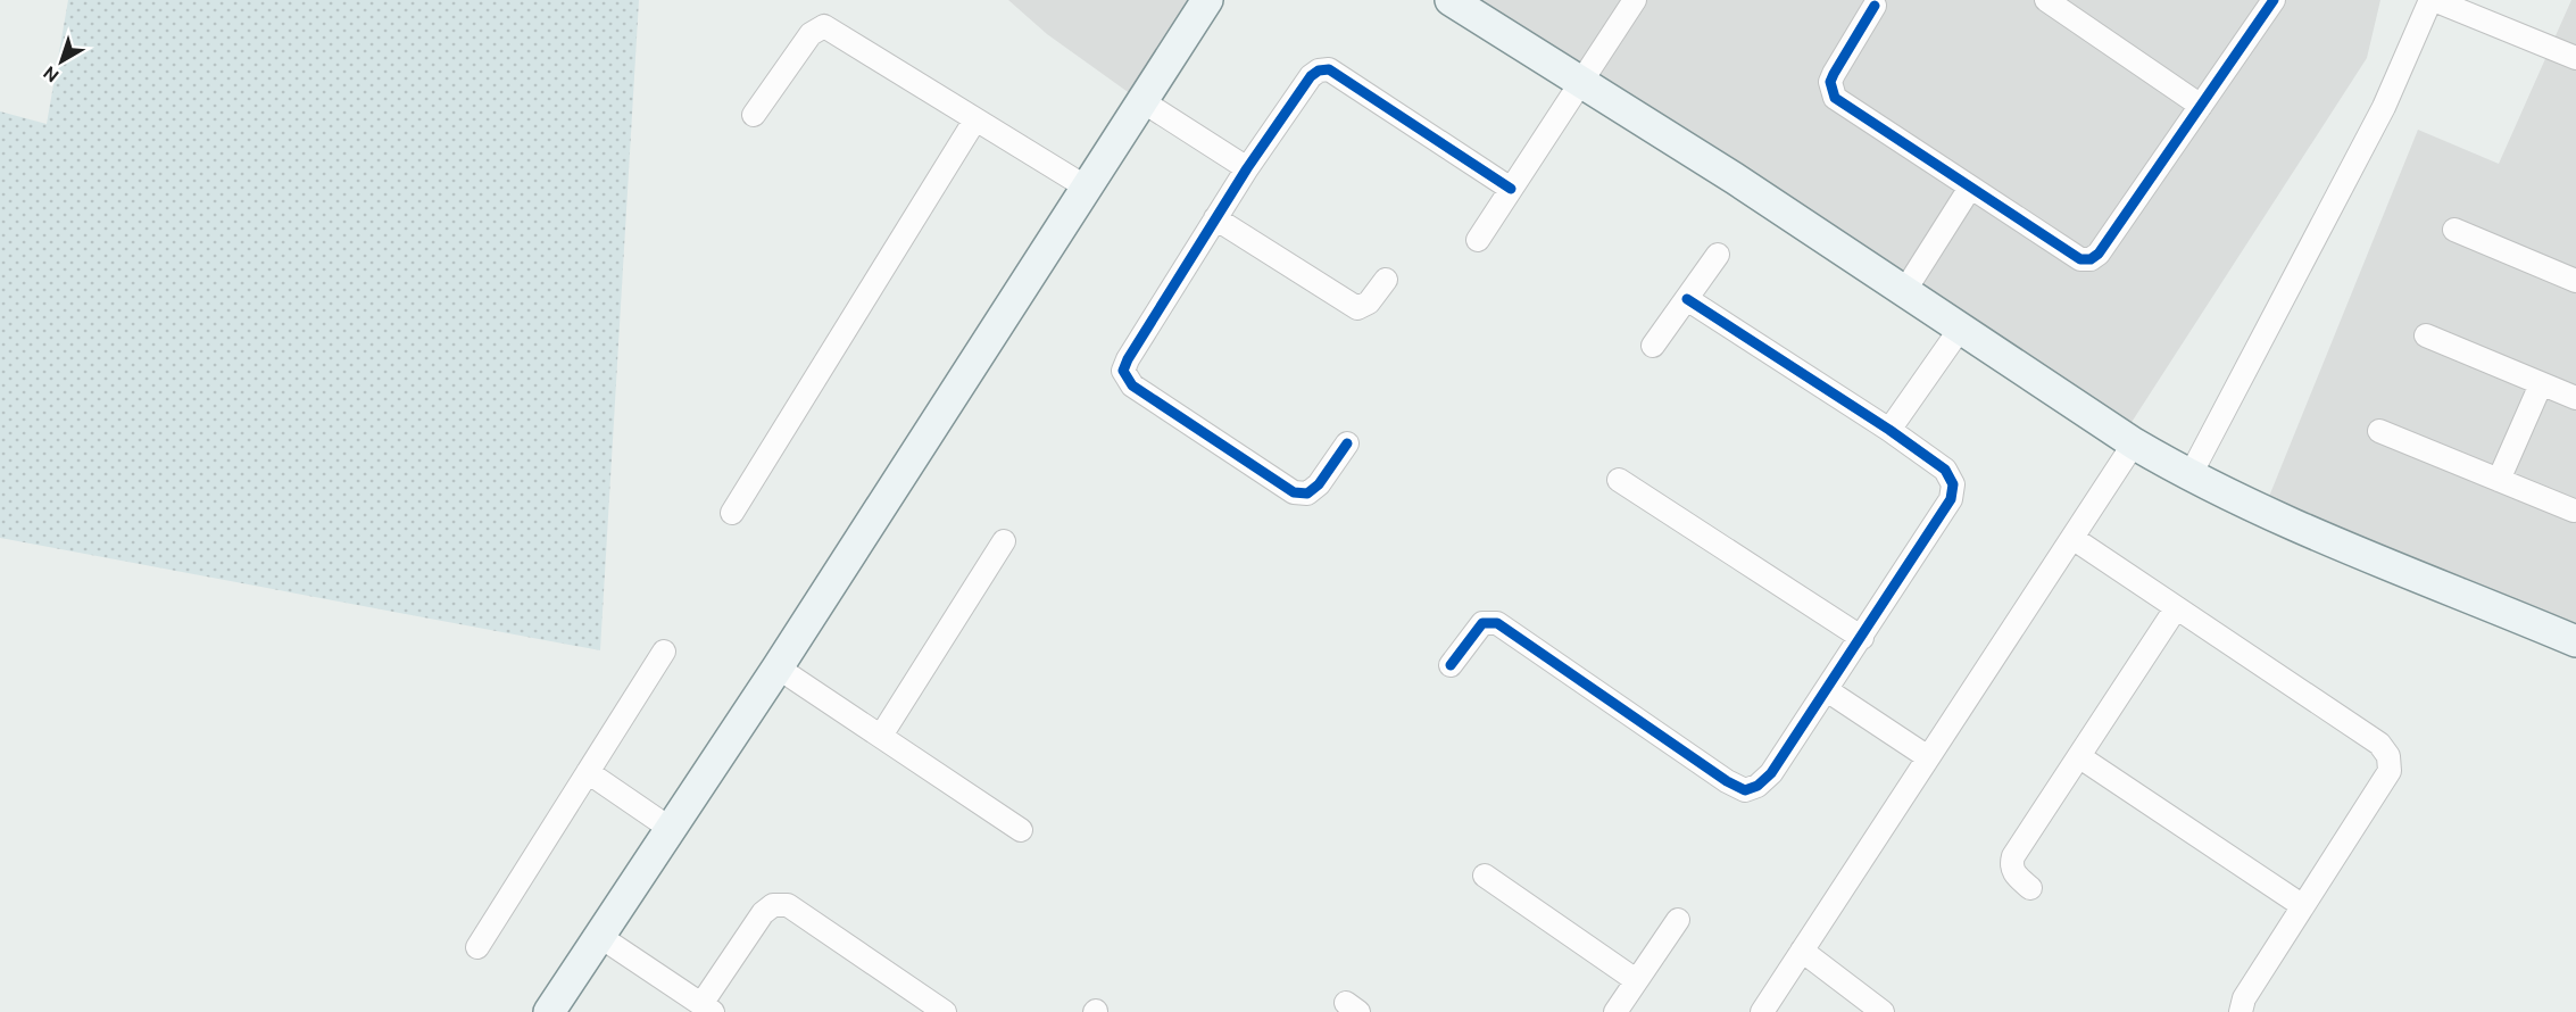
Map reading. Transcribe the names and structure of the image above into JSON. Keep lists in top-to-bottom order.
{
  "north": "bottom left"
}
